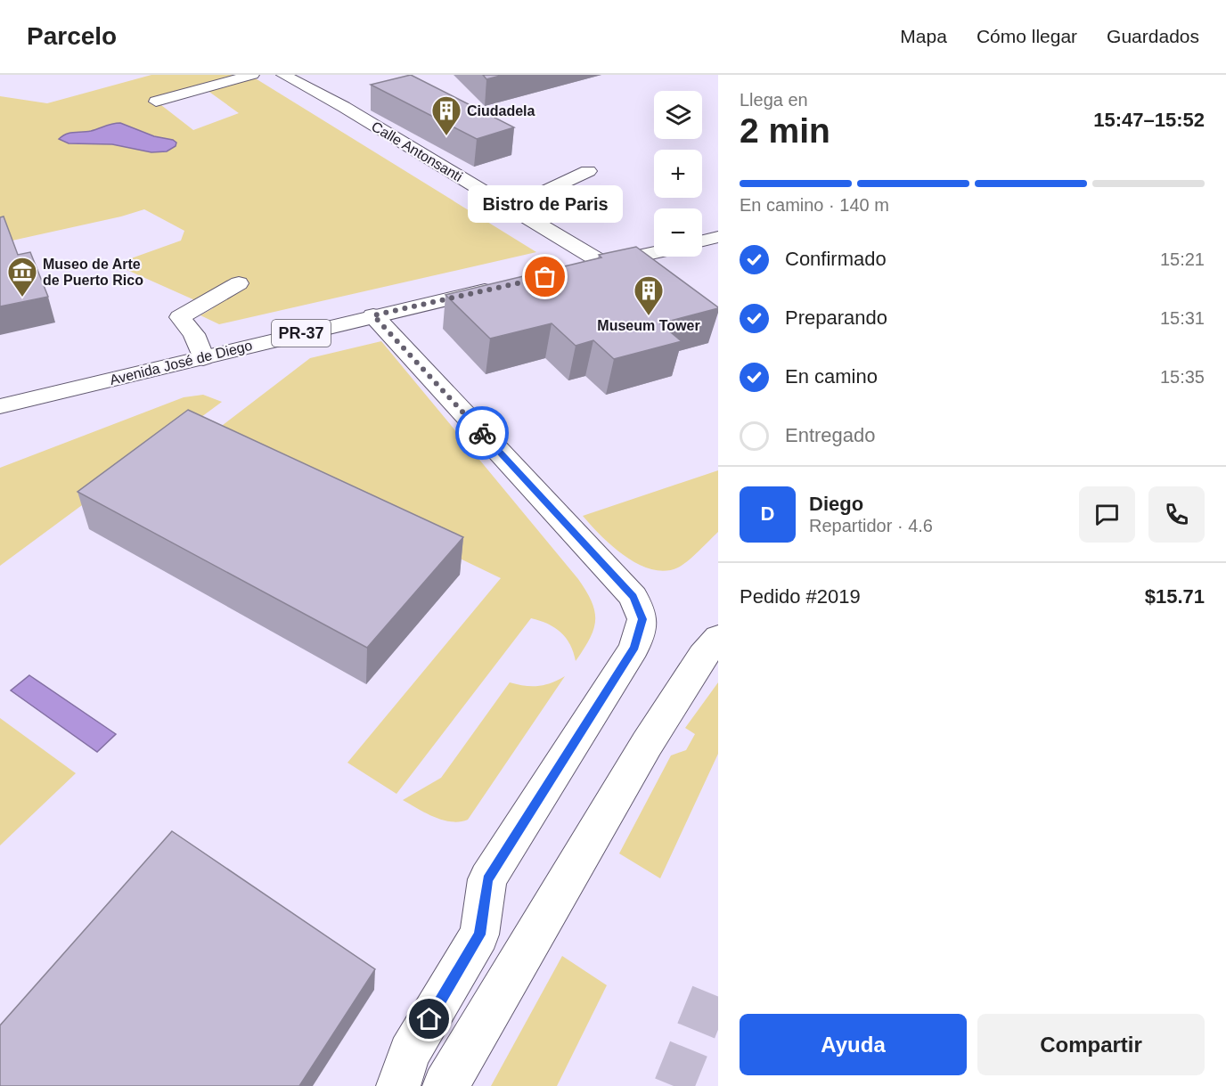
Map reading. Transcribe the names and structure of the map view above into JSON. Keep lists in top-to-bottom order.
{
  "streets": {
    "main road": ["Calle Antonsanti", "PR-37", "Avenida José de Diego"]
  },
  "places": {
    "building": ["Ciudadela", "Museum Tower"],
    "other": ["Bistro de Paris"],
    "museum": ["Museo de Arte de Puerto Rico"]
  },
  "page": {
    "header": "Parcelo",
    "nav": ["Mapa", "Cómo llegar", "Guardados"],
    "heading": ["2 min", "Llega en", "15:47–15:52"],
    "panel": [
      "Diego",
      "Repartidor · 4.6",
      "Pedido #2019",
      "$15.71"
    ],
    "map_buttons": ["+", "−"],
    "bar": "En camino · 140 m",
    "bubble": "Bistro de Paris",
    "list": [
      ["Confirmado", "15:21"],
      ["Preparando", "15:31"],
      ["En camino", "15:35"],
      "Entregado"
    ],
    "round": "D",
    "buttons": ["Ayuda", "Compartir"]
  }
}
